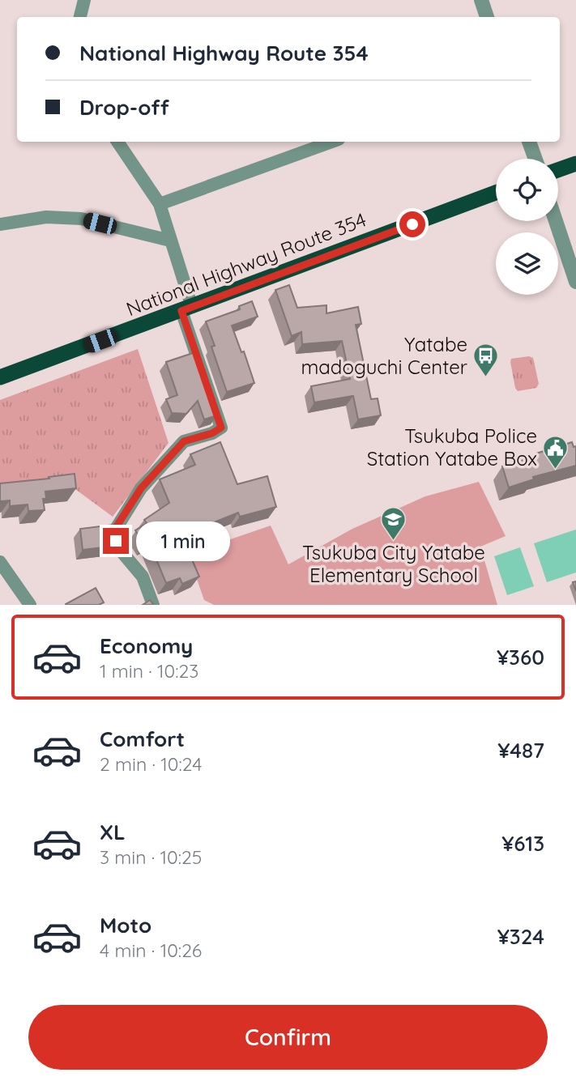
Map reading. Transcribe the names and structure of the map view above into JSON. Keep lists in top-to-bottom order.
{
  "streets": {
    "highway": ["National Highway Route 354"]
  },
  "places": {
    "bus stop": ["Yatabe madoguchi Center"],
    "public building": ["Tsukuba Police Station Yatabe Box"],
    "school or university": ["Tsukuba City Yatabe Elementary School"]
  },
  "page": {
    "banner": ["National Highway Route 354", "Drop-off"],
    "bubble": "1 min",
    "list": [
      {
        "name": "Economy",
        "note": "1 min · 10:23",
        "value": "¥360"
      },
      {
        "name": "Comfort",
        "note": "2 min · 10:24",
        "value": "¥487"
      },
      {
        "name": "XL",
        "note": "3 min · 10:25",
        "value": "¥613"
      },
      {
        "name": "Moto",
        "note": "4 min · 10:26",
        "value": "¥324"
      }
    ],
    "buttons": "Confirm"
  }
}
